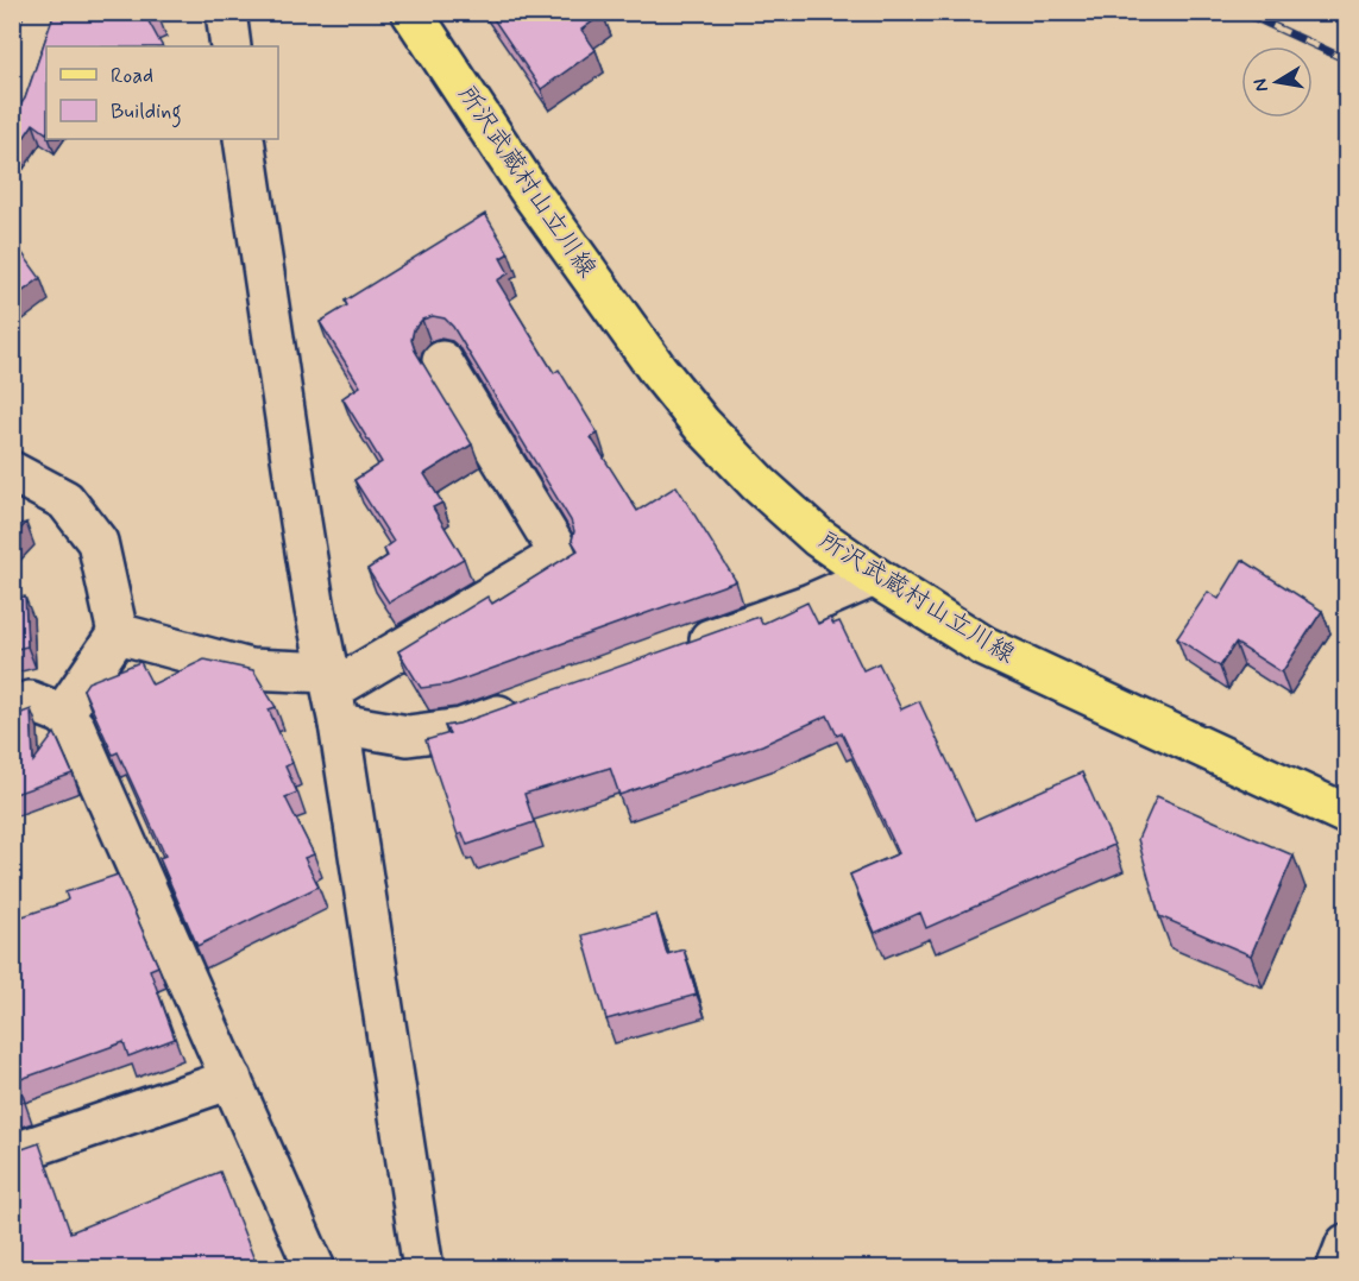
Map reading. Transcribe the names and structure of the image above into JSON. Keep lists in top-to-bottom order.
{
  "streets": {
    "main road": ["所沢武蔵村山立川線"]
  },
  "legend": ["Road", "Building"],
  "north": "left"
}
